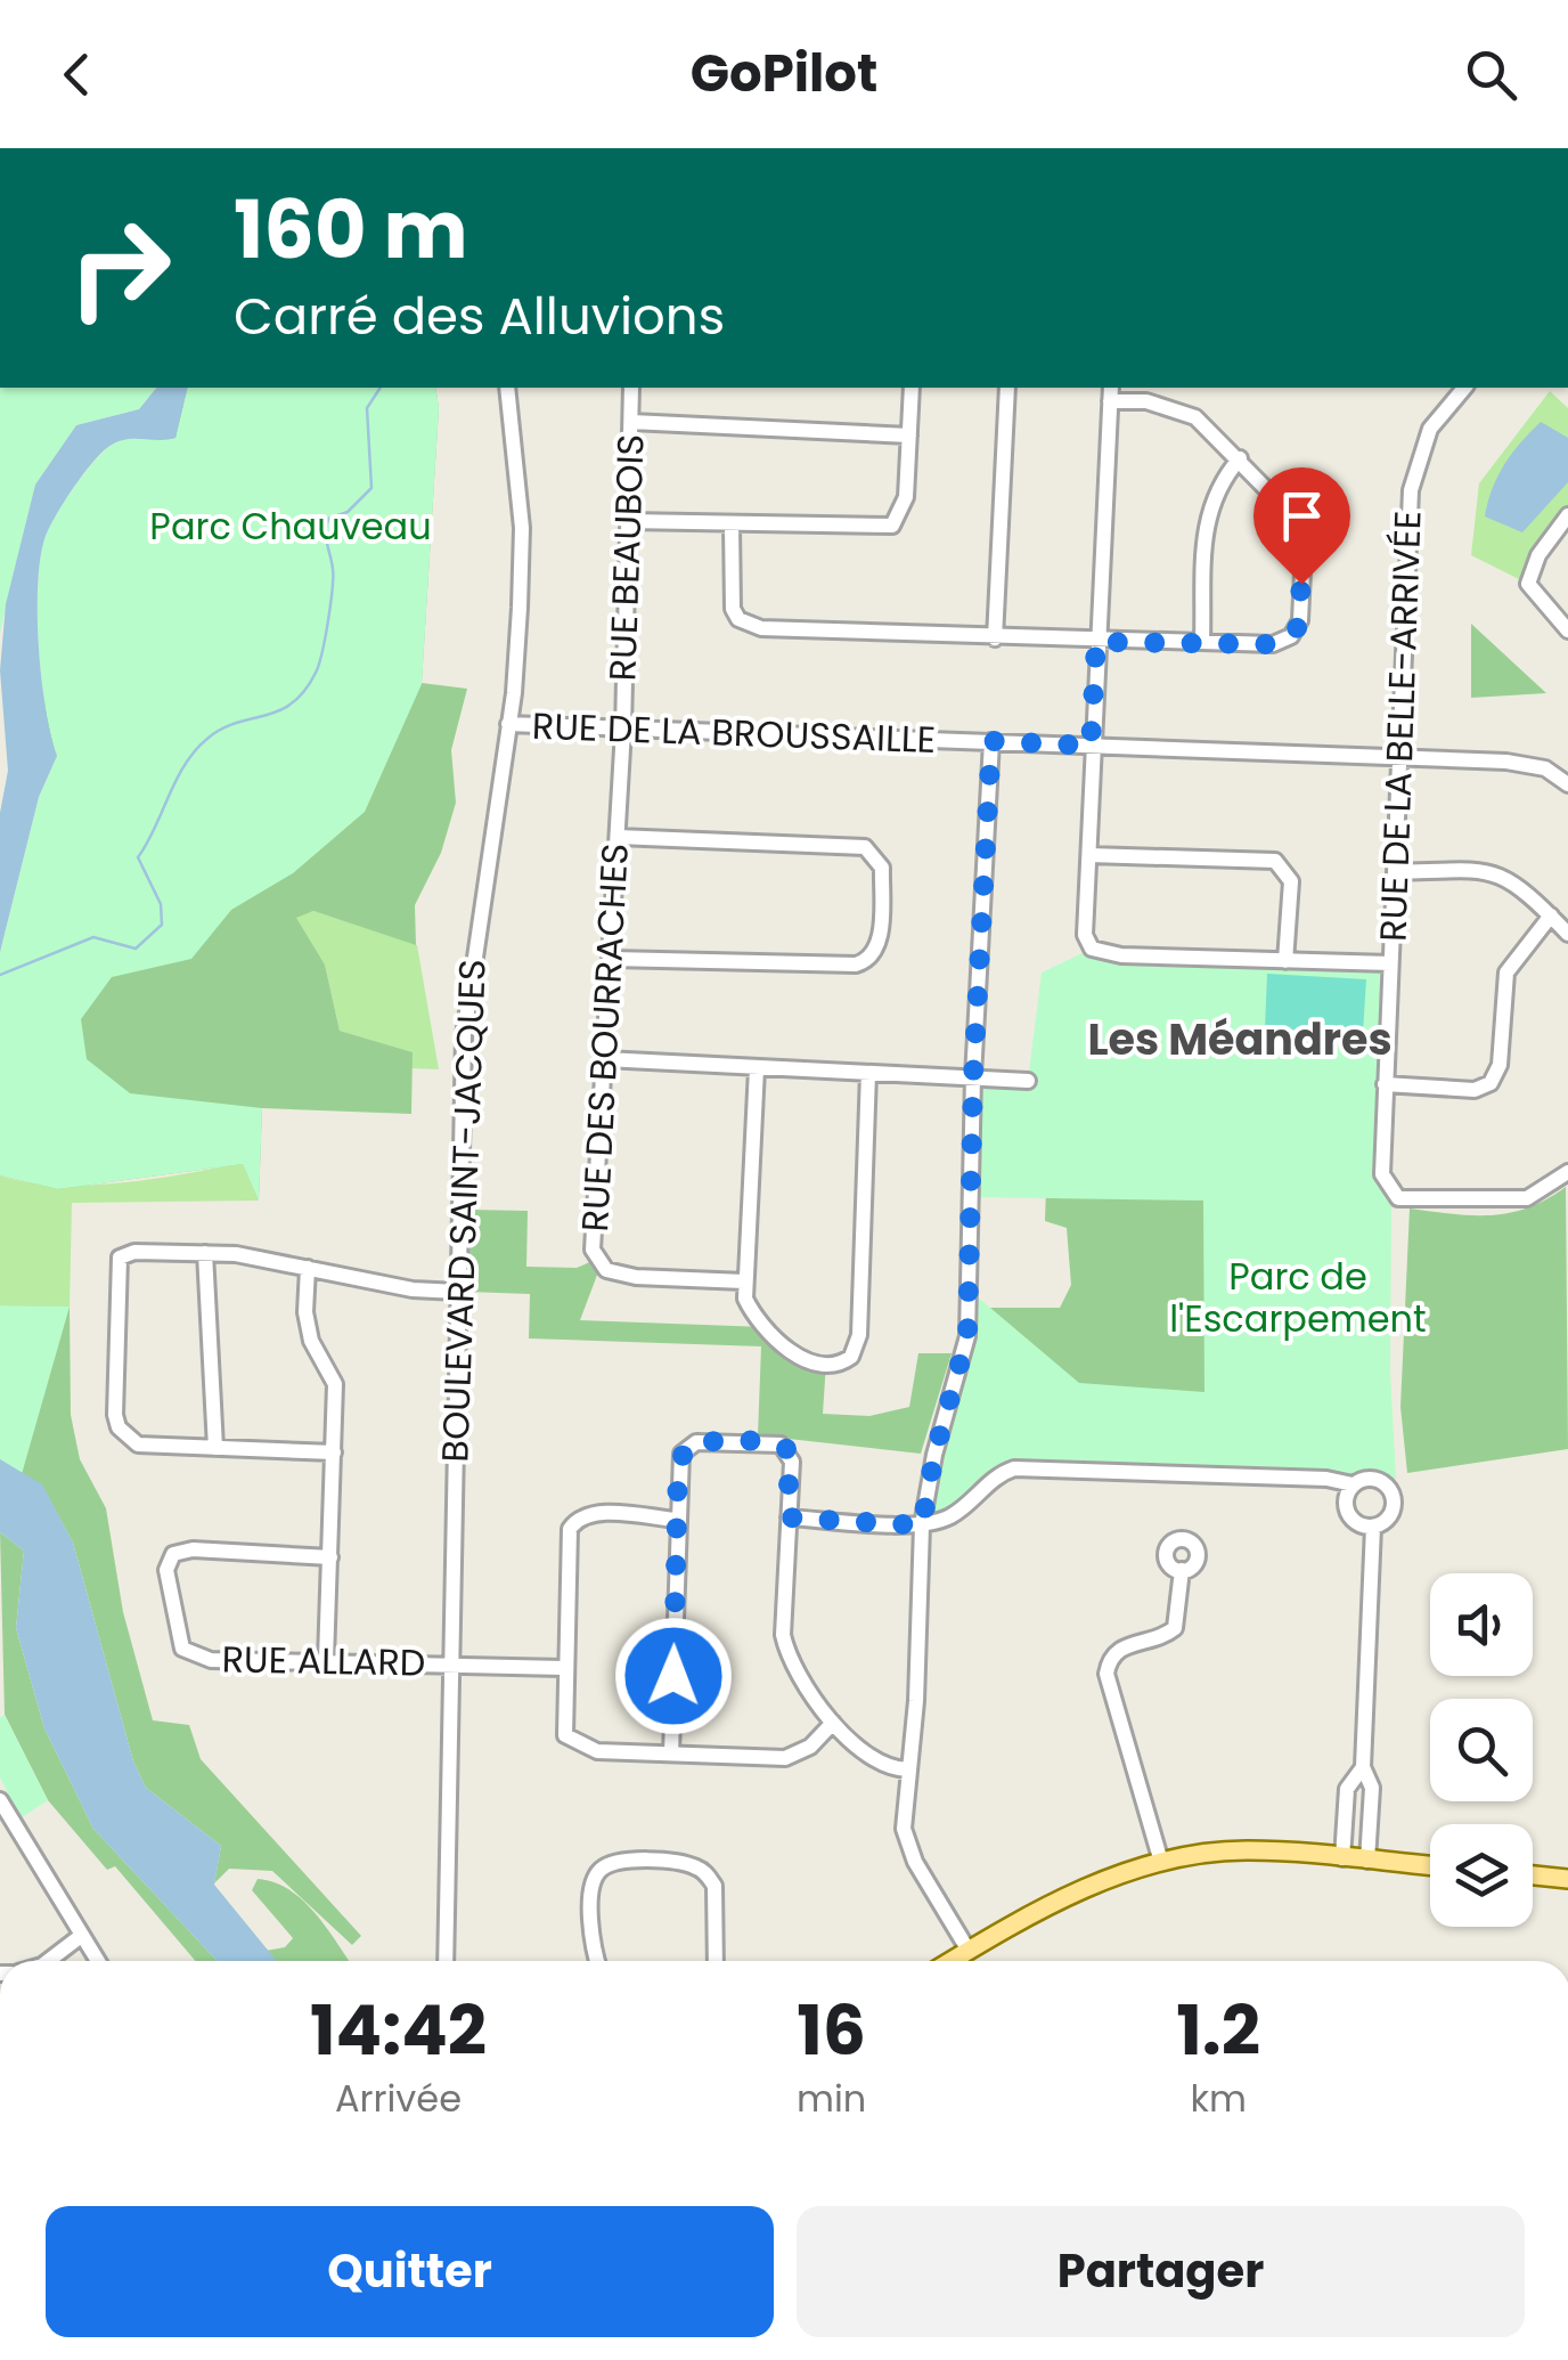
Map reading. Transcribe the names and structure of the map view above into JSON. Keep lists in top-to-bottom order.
{
  "streets": {
    "street": [
      "RUE BEAUBOIS",
      "RUE DE LA BELLE-ARRIVÉE",
      "RUE DE LA BROUSSAILLE",
      "RUE DES BOURRACHES",
      "BOULEVARD SAINT-JACQUES",
      "RUE ALLARD"
    ]
  },
  "crossings": [
    ["RUE BEAUBOIS", "RUE DE LA BROUSSAILLE"],
    ["RUE BEAUBOIS", "RUE DES BOURRACHES"],
    ["RUE DE LA BELLE-ARRIVÉE", "RUE DE LA BROUSSAILLE"],
    ["RUE DE LA BROUSSAILLE", "RUE DES BOURRACHES"],
    ["RUE DE LA BROUSSAILLE", "BOULEVARD SAINT-JACQUES"],
    ["BOULEVARD SAINT-JACQUES", "RUE ALLARD"]
  ],
  "districts": ["Les Méandres"],
  "parks": ["Parc Chauveau", "Parc de l'Escarpement"],
  "page": {
    "header": "GoPilot",
    "turn": ["160 m", "Carré des Alluvions"],
    "eta": [
      "14:42",
      "Arrivée",
      "16",
      "min",
      "1.2",
      "km"
    ],
    "buttons": ["Quitter", "Partager"]
  }
}
